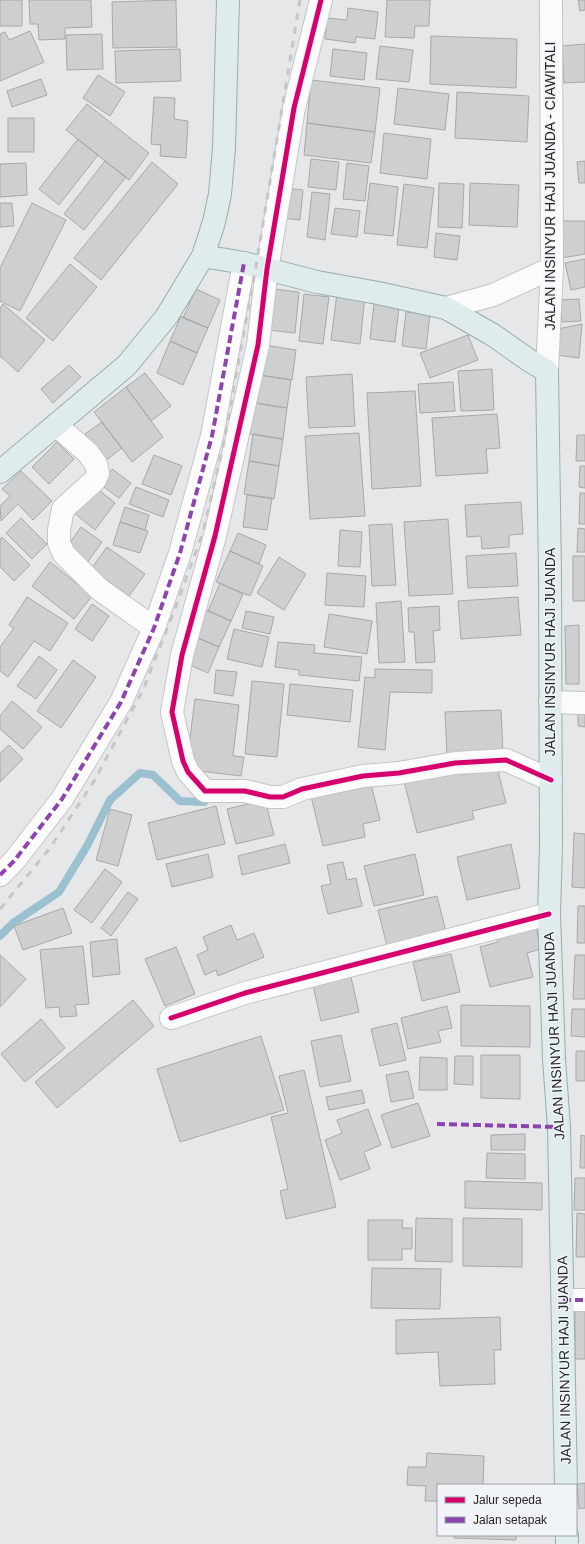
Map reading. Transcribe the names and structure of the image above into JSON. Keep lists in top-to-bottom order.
{
  "streets": {
    "main road": ["JALAN INSINYUR HAJI JUANDA"],
    "street": ["JALAN INSINYUR HAJI JUANDA - CIAWITALI"]
  },
  "crossings": [
    ["JALAN INSINYUR HAJI JUANDA - CIAWITALI", "JALAN INSINYUR HAJI JUANDA"]
  ],
  "legend": ["Jalur sepeda", "Jalan setapak"]
}
